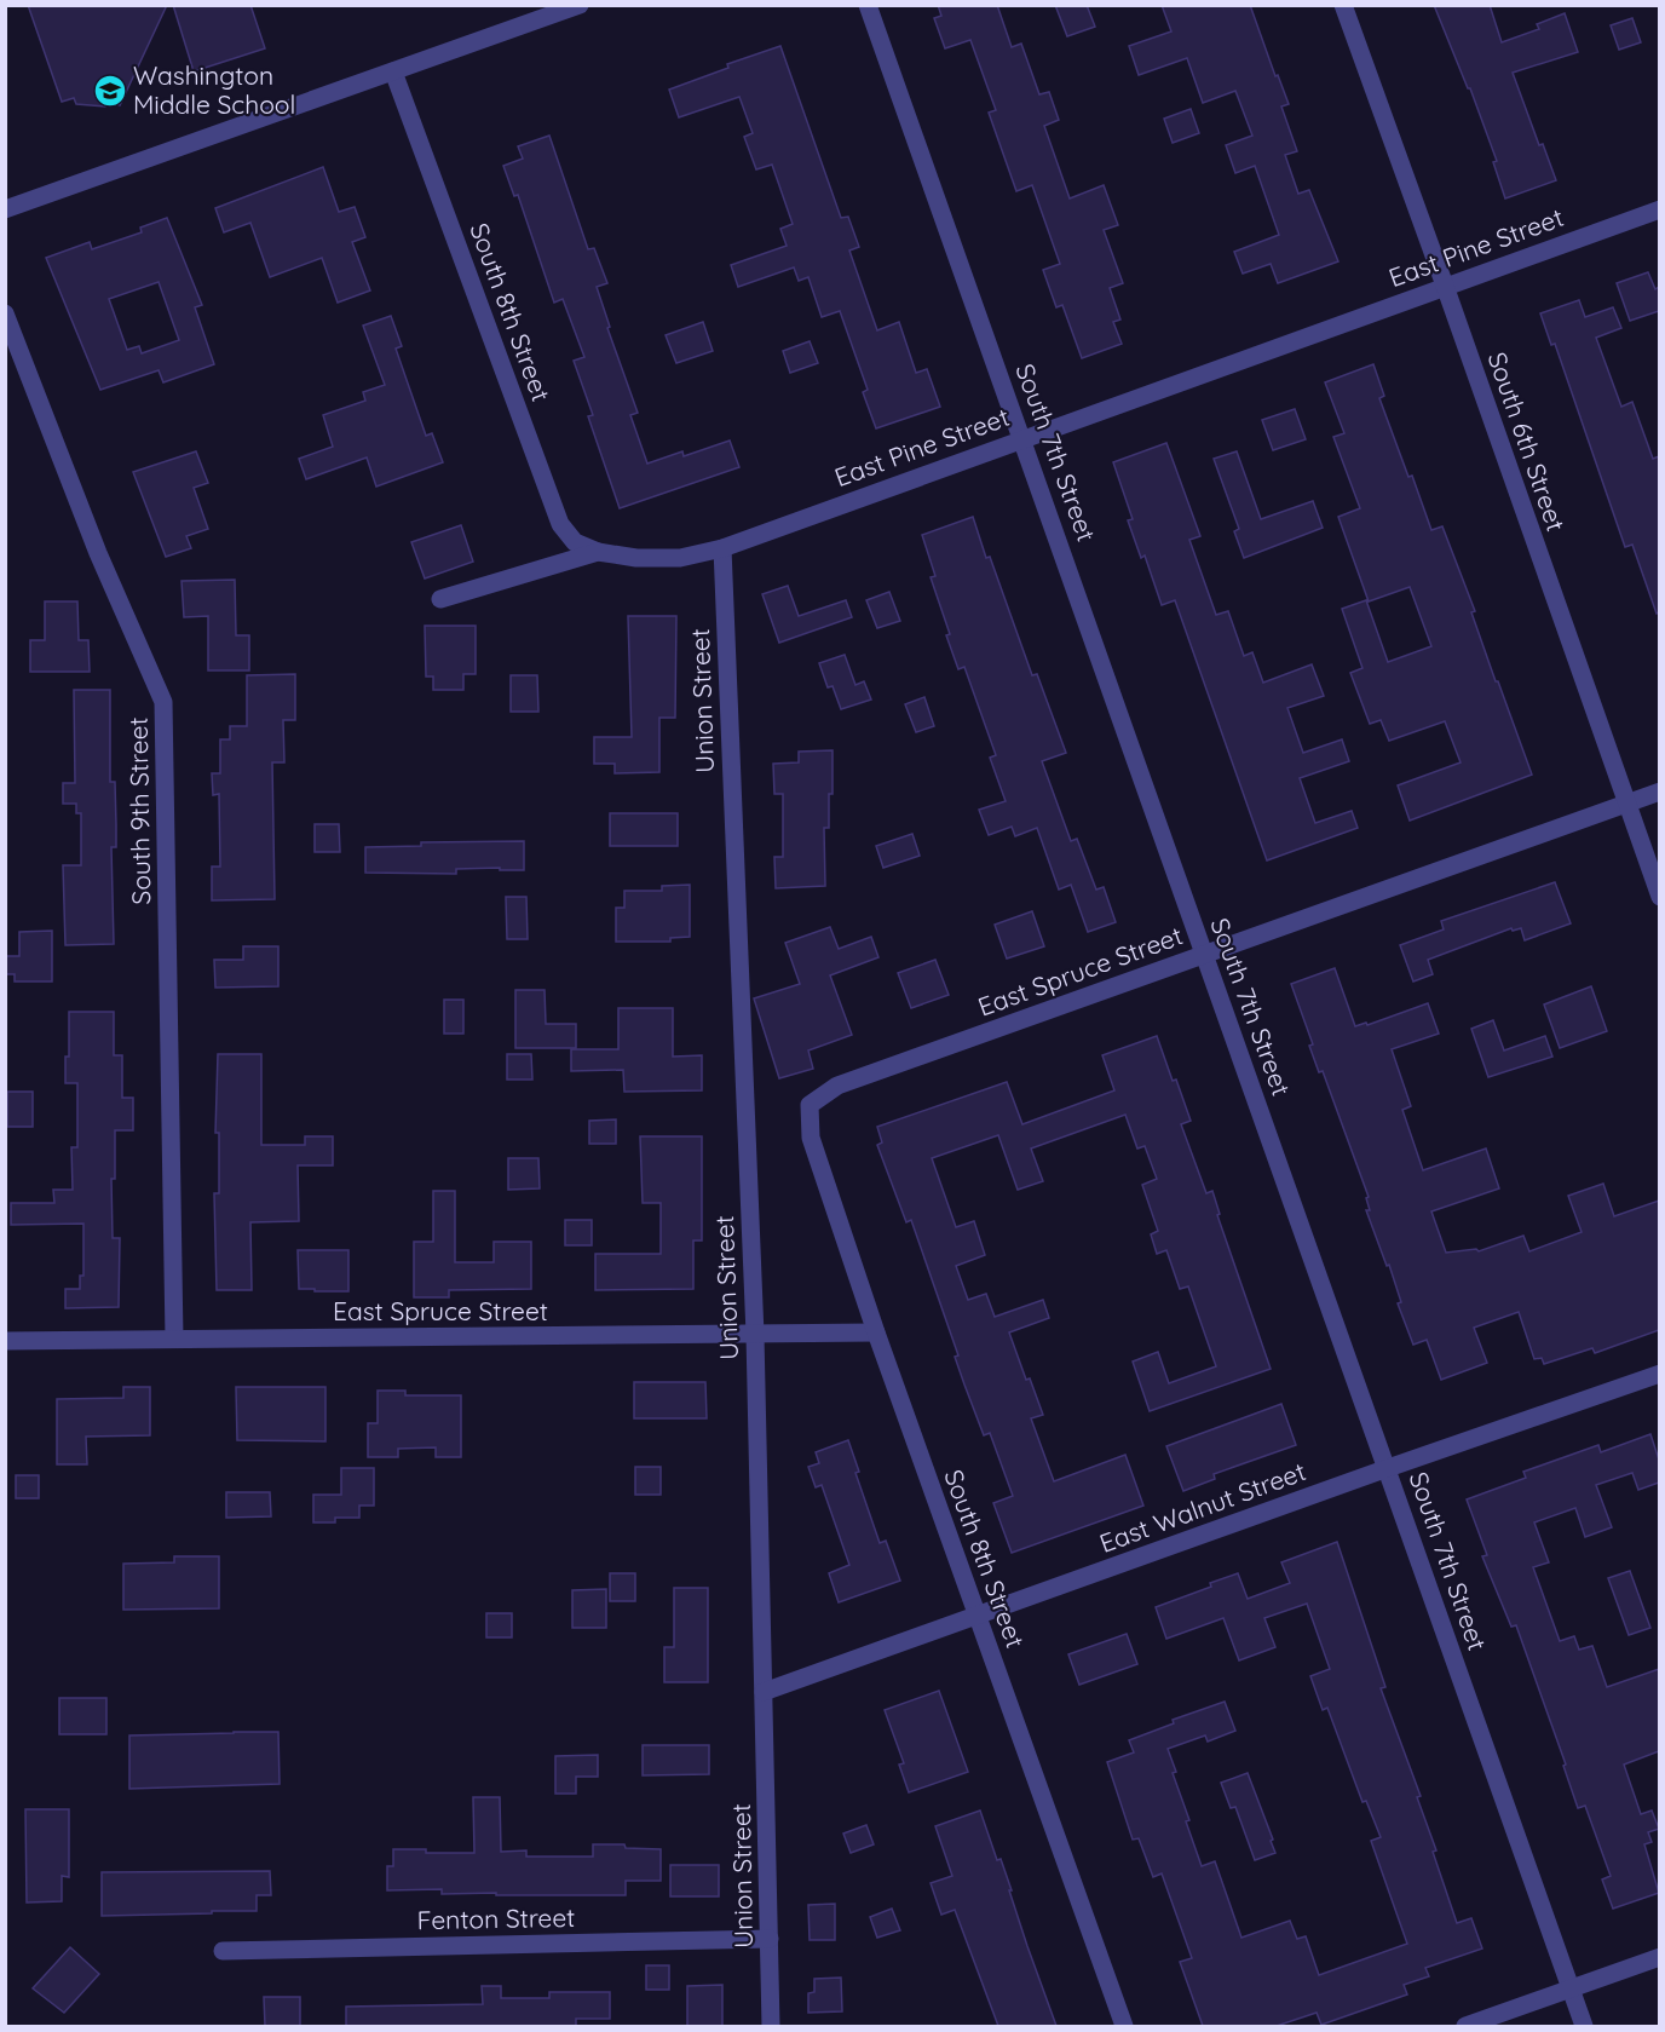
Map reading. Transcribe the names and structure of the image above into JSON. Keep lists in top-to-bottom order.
{
  "streets": {
    "street": [
      "East Pine Street",
      "South 8th Street",
      "South 6th Street",
      "South 7th Street",
      "Union Street",
      "South 9th Street",
      "East Spruce Street",
      "East Walnut Street",
      "Fenton Street"
    ]
  },
  "crossings": [
    ["East Pine Street", "South 8th Street"],
    ["East Pine Street", "South 6th Street"],
    ["East Pine Street", "South 7th Street"],
    ["East Pine Street", "Union Street"],
    ["South 8th Street", "East Spruce Street"],
    ["South 8th Street", "East Walnut Street"],
    ["South 6th Street", "East Spruce Street"],
    ["South 7th Street", "East Spruce Street"],
    ["South 7th Street", "East Walnut Street"],
    ["Union Street", "East Spruce Street"],
    ["Union Street", "East Walnut Street"],
    ["Union Street", "Fenton Street"],
    ["South 9th Street", "East Spruce Street"]
  ],
  "places": {
    "school or university": ["Washington Middle School"]
  }
}
